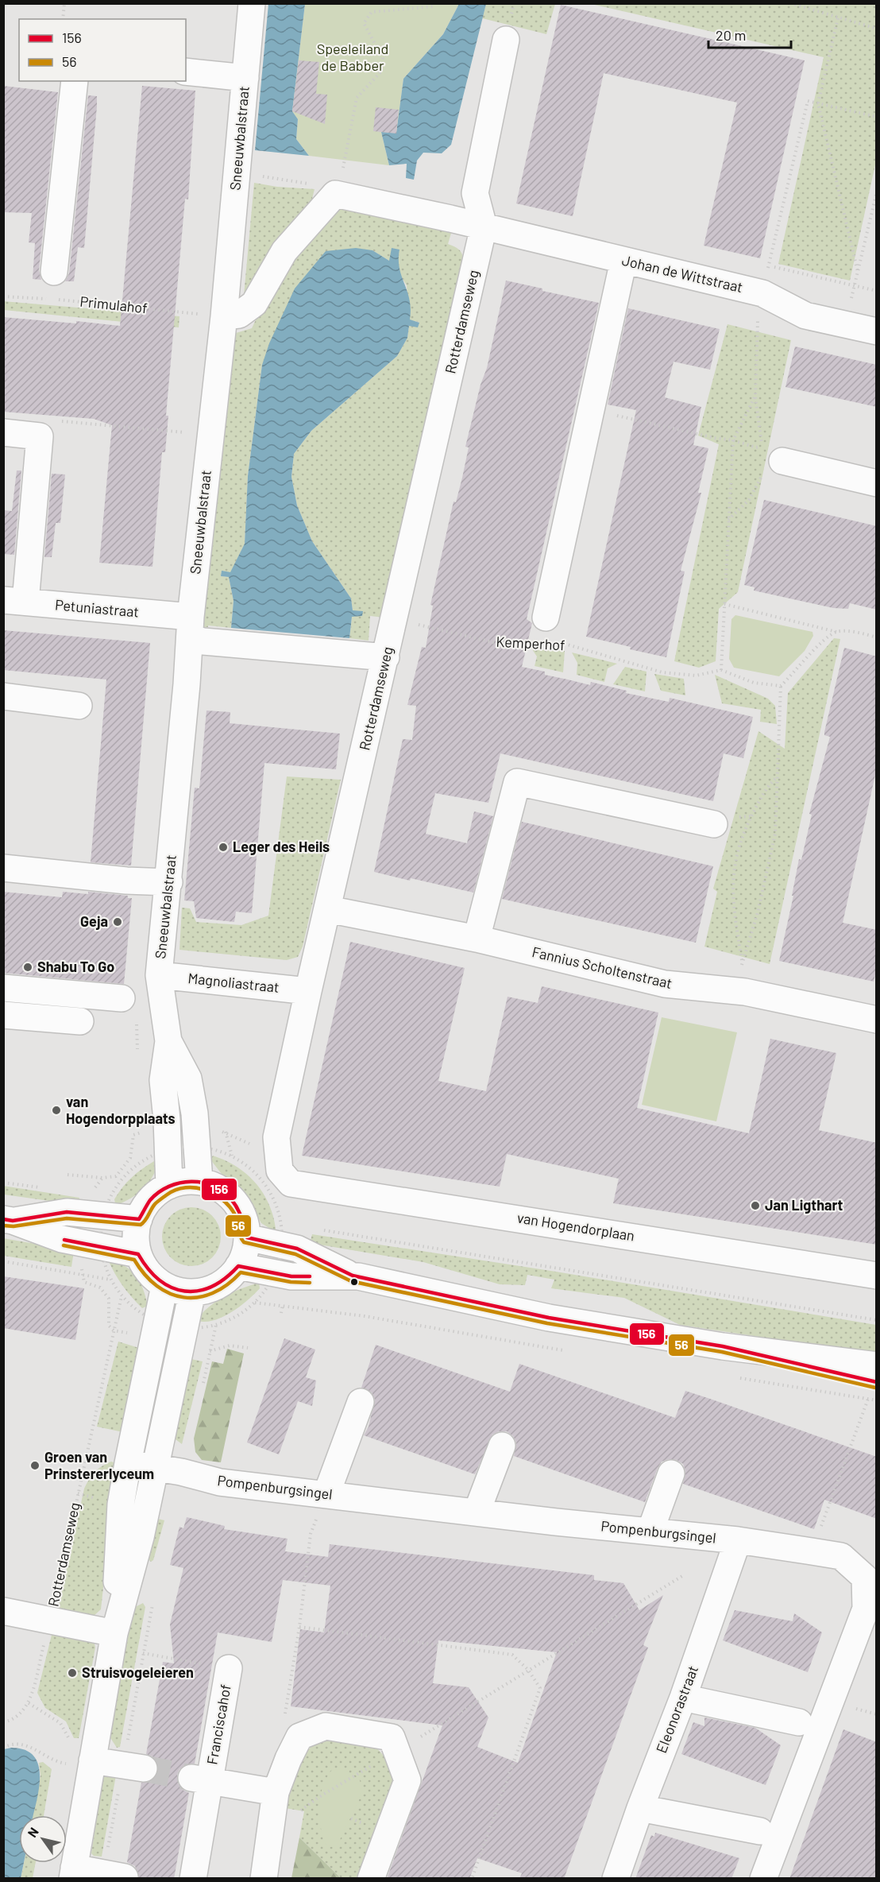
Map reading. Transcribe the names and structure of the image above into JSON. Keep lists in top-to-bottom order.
{
  "streets": {
    "street": [
      "Sneeuwbalstraat",
      "Johan de Wittstraat",
      "Rotterdamseweg",
      "Petuniastraat",
      "Fannius Scholtenstraat",
      "Magnoliastraat",
      "van Hogendorplaan",
      "Pompenburgsingel",
      "Eleonorastraat",
      "Franciscahof"
    ],
    "path": ["Primulahof", "Kemperhof"]
  },
  "crossings": [
    ["Sneeuwbalstraat", "Primulahof"],
    ["Sneeuwbalstraat", "Petuniastraat"],
    ["Sneeuwbalstraat", "Magnoliastraat"],
    ["Johan de Wittstraat", "Rotterdamseweg"],
    ["Rotterdamseweg", "Petuniastraat"],
    ["Rotterdamseweg", "Kemperhof"],
    ["Rotterdamseweg", "Fannius Scholtenstraat"],
    ["Rotterdamseweg", "Magnoliastraat"],
    ["Rotterdamseweg", "van Hogendorplaan"],
    ["Pompenburgsingel", "Eleonorastraat"]
  ],
  "parks": ["Speeleiland de Babber"],
  "places": [
    "Leger des Heils",
    "Geja",
    "Shabu To Go",
    "van Hogendorpplaats",
    "Jan Ligthart",
    "Groen van Prinstererlyceum",
    "Struisvogeleieren"
  ],
  "lines": ["transit line 156", "transit line 56"],
  "legend": ["156", "56"],
  "scale_bar": "20 m",
  "north": "top left"
}
